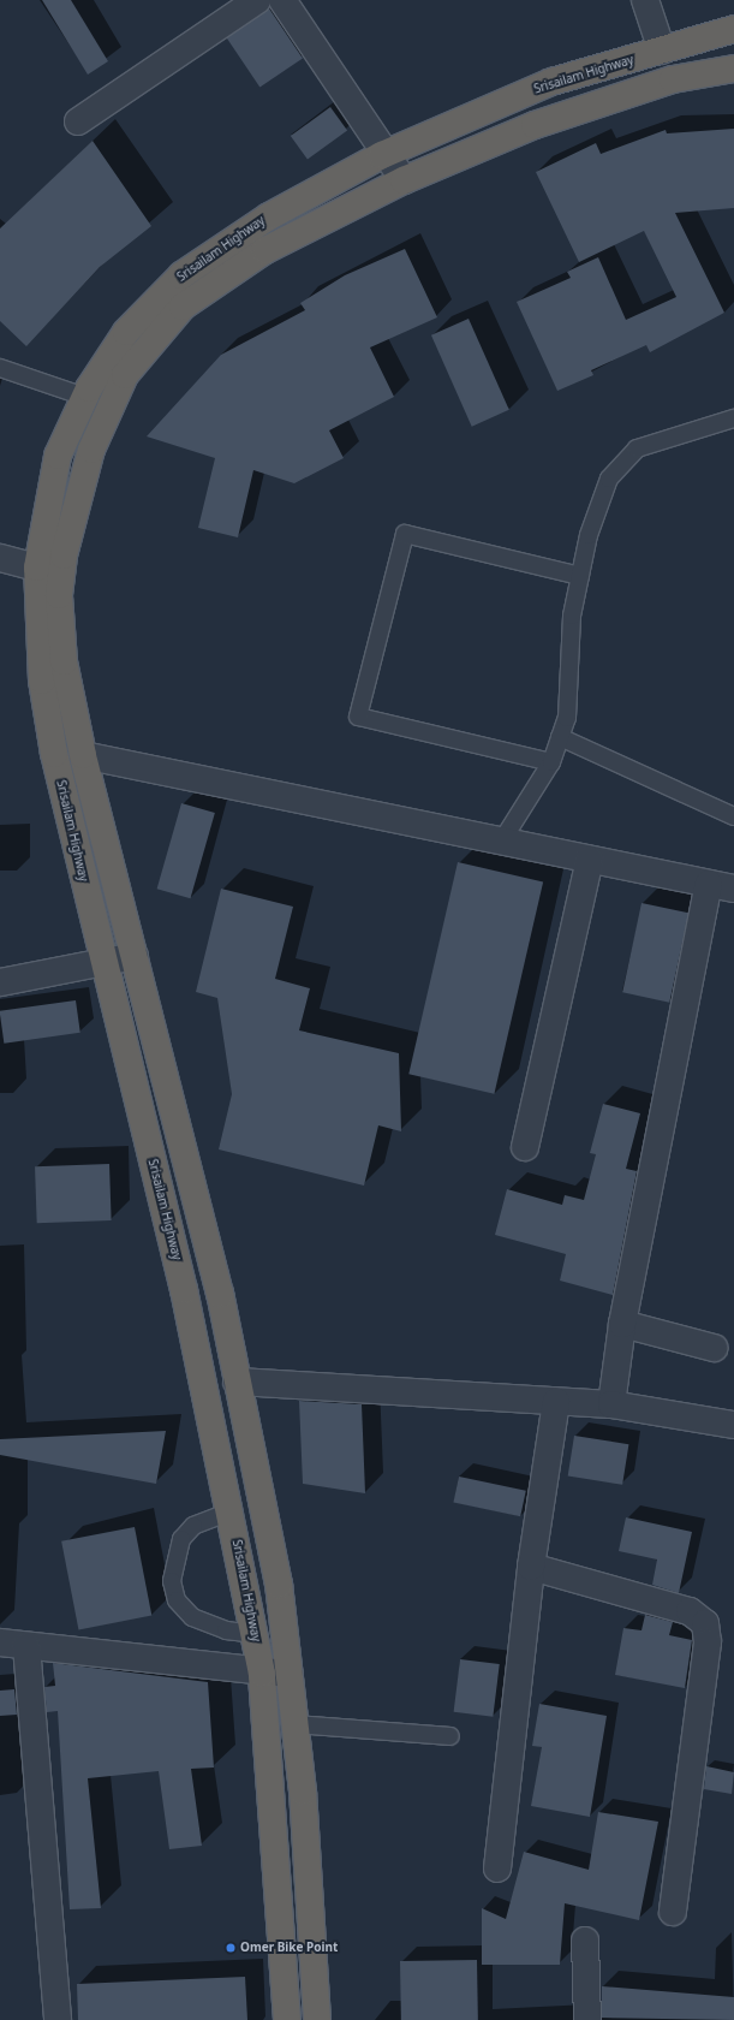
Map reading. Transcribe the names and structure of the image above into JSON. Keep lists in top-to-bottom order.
{
  "streets": {
    "highway": ["Srisailam Highway"]
  },
  "places": ["Omer Bike Point"]
}
